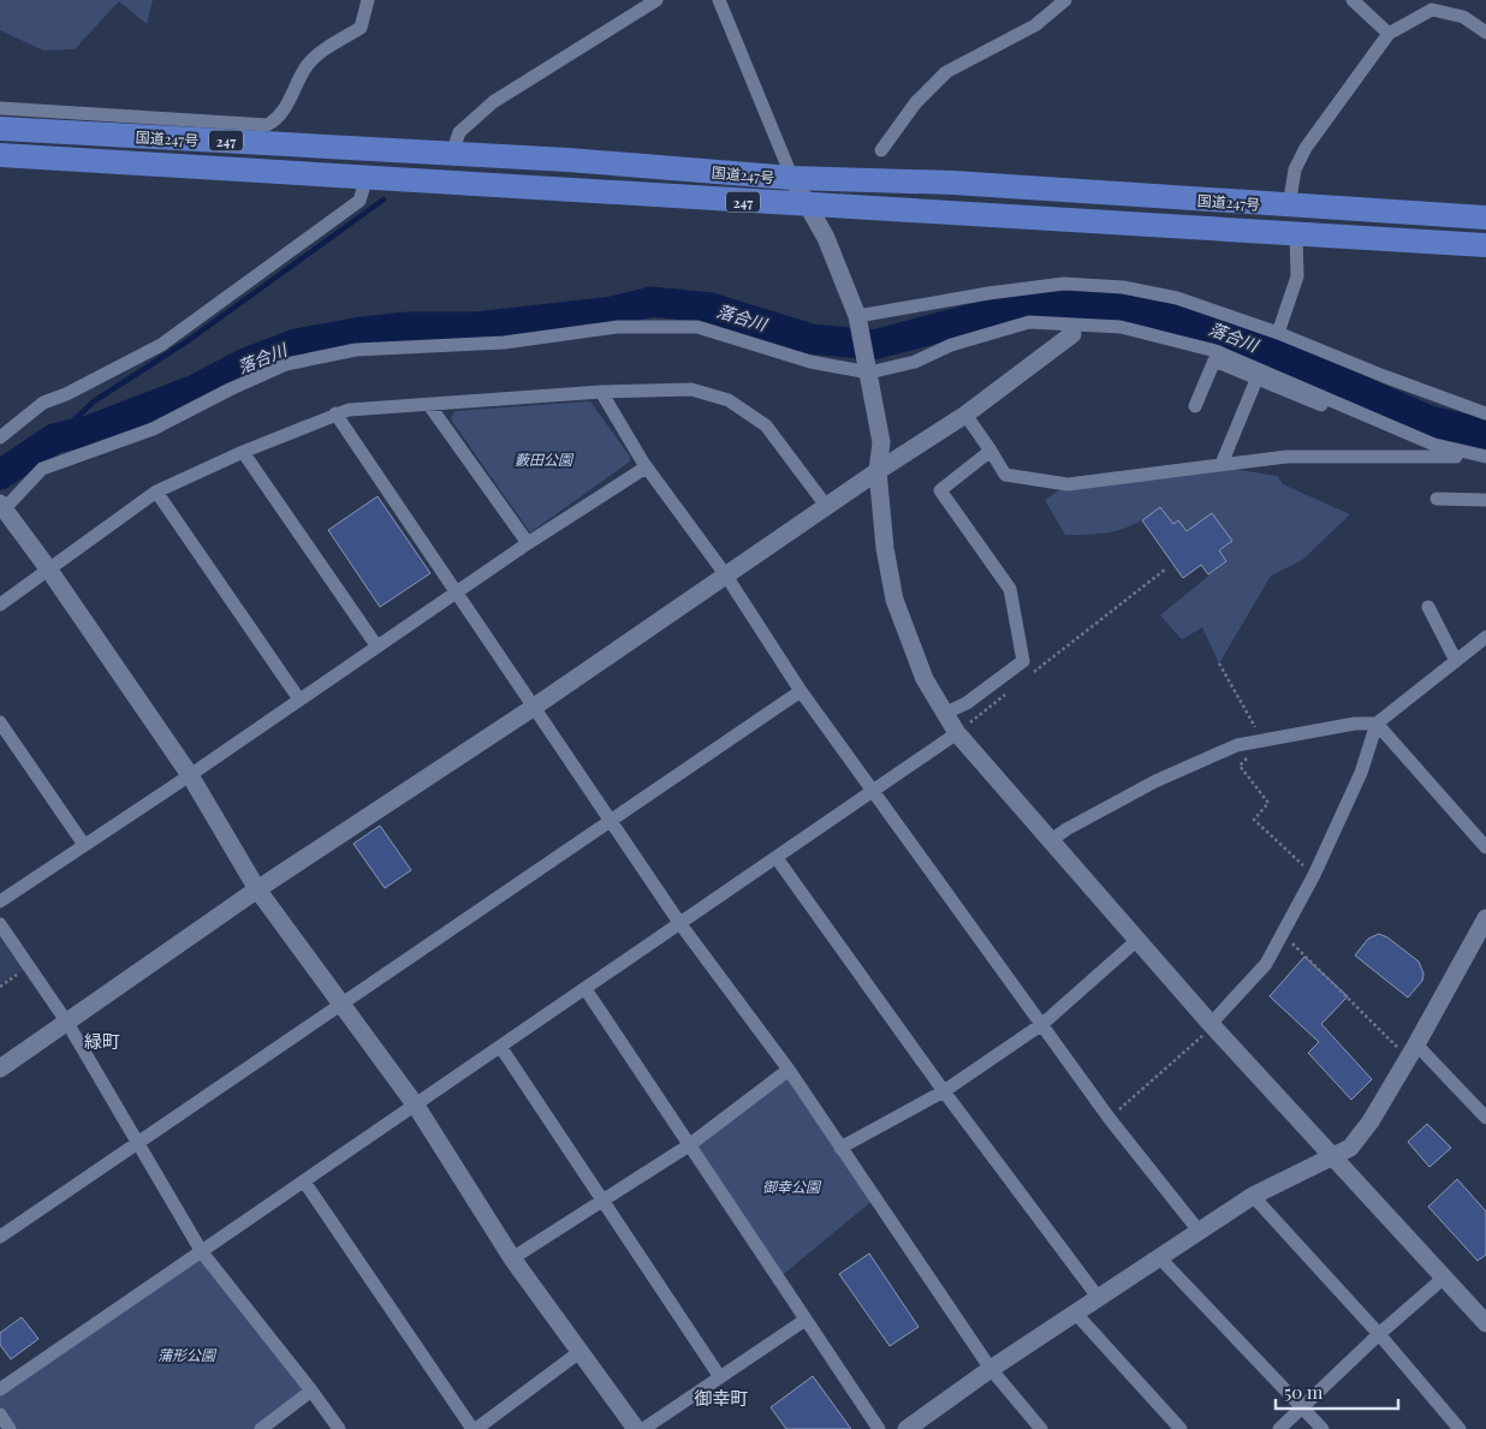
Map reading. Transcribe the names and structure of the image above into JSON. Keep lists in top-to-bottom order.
{
  "streets": {
    "highway": ["国道247号", "247"]
  },
  "districts": ["緑町", "御幸町"],
  "water": ["落合川"],
  "parks": ["藪田公園", "御幸公園", "蒲形公園"],
  "scale_bar": "50 m"
}
